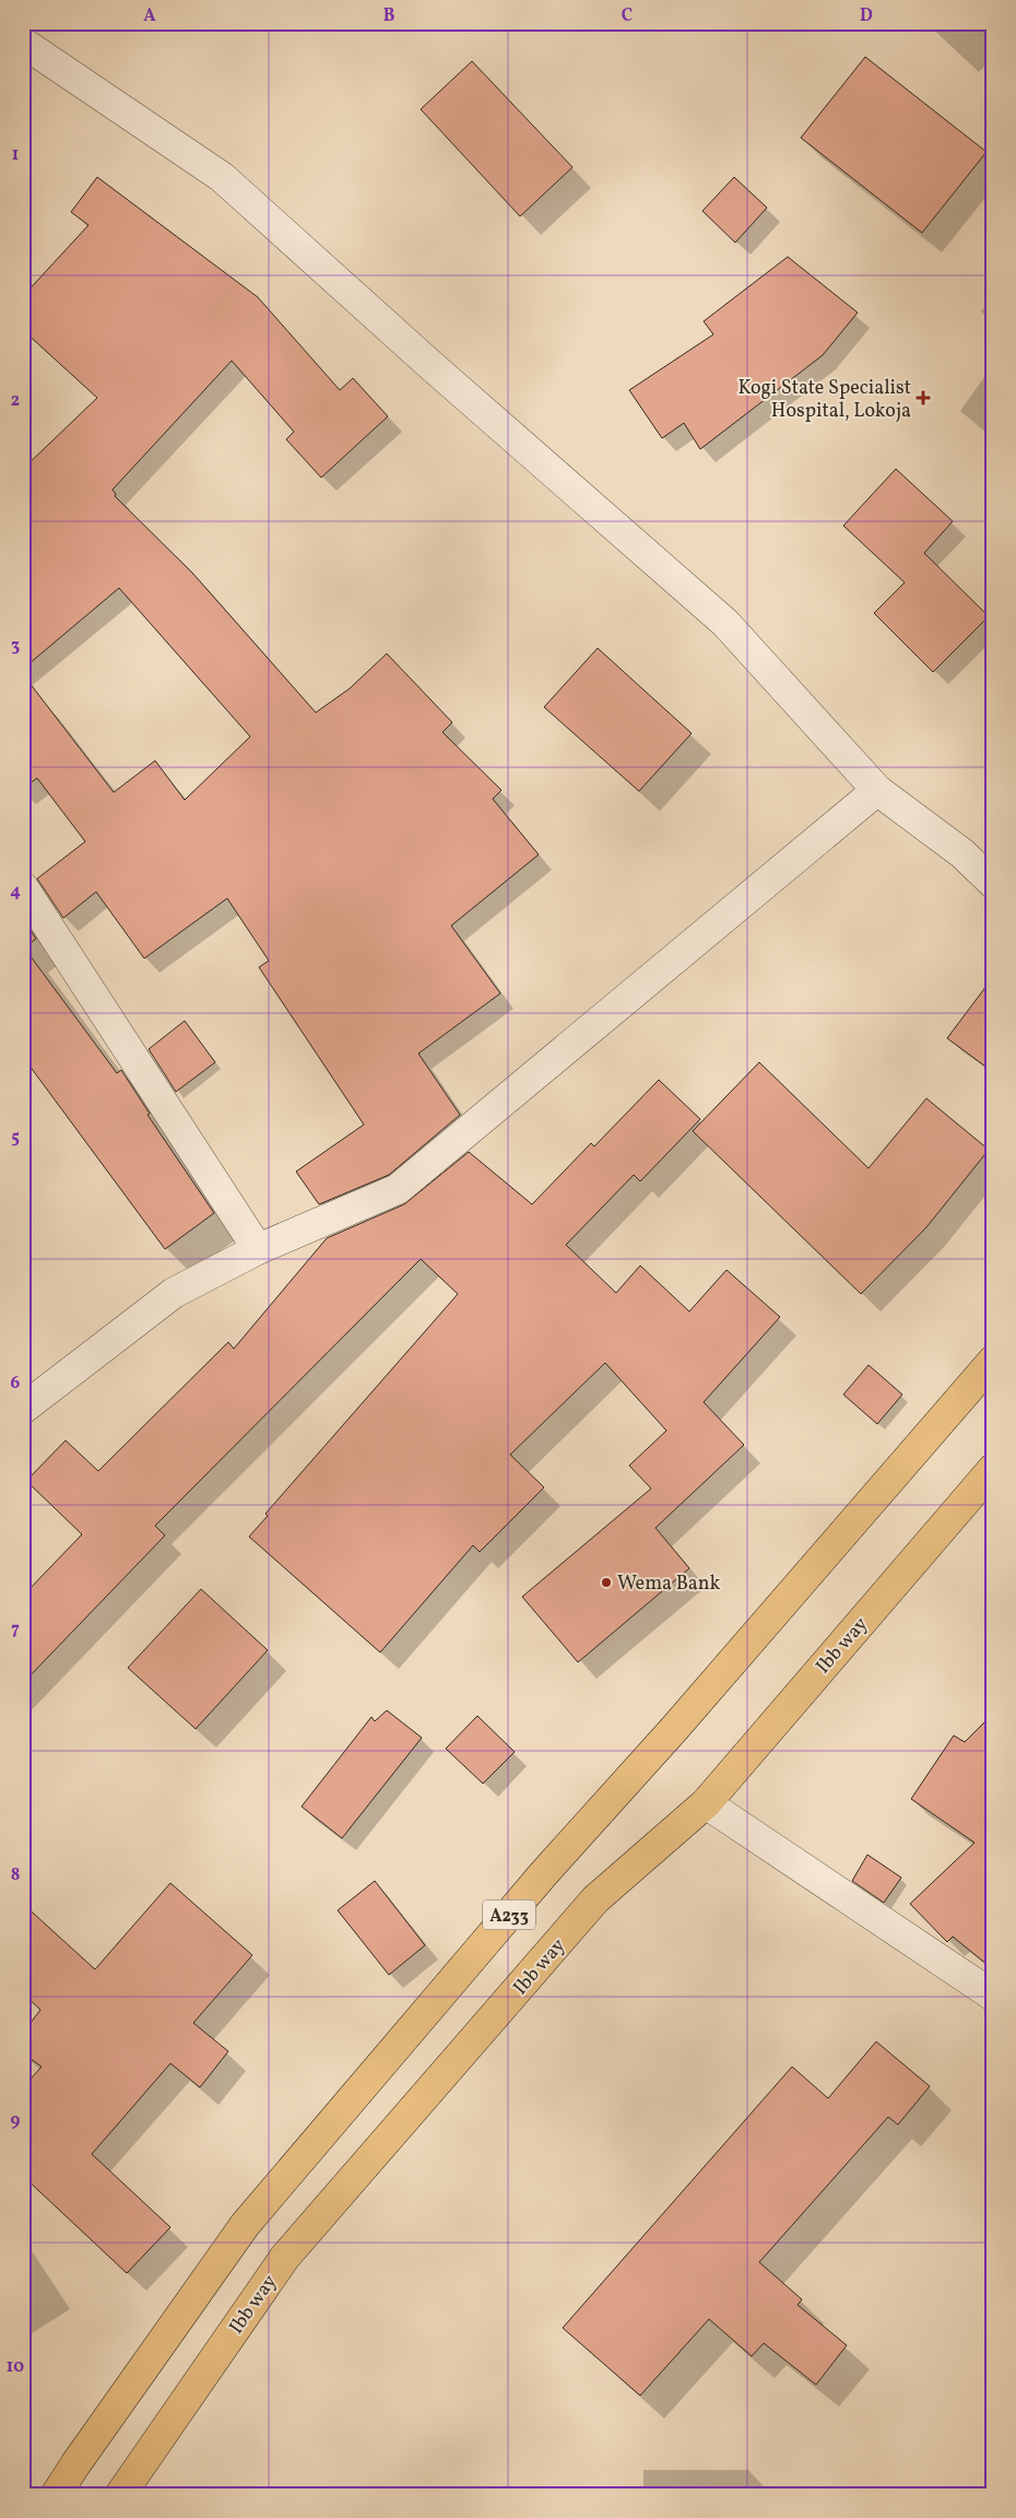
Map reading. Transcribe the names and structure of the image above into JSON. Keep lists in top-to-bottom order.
{
  "streets": {
    "highway": ["Ibb way", "A233"]
  },
  "places": {
    "health": ["Kogi State Specialist Hospital, Lokoja"],
    "other": ["Wema Bank"]
  },
  "grid": {
    "columns": [
      "A",
      "B",
      "C",
      "D"
    ],
    "rows": [
      "1",
      "2",
      "3",
      "4",
      "5",
      "6",
      "7",
      "8",
      "9",
      "10"
    ]
  }
}
